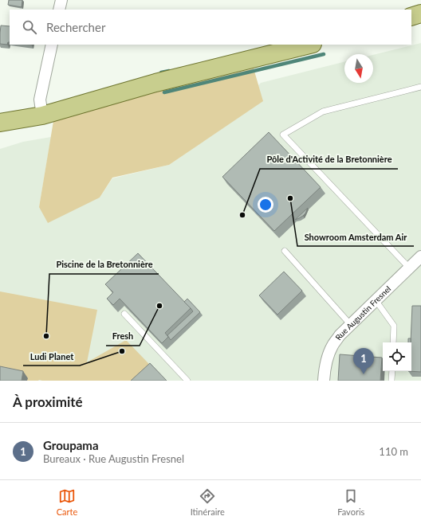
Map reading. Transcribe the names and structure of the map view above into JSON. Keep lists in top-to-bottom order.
{
  "streets": {
    "street": ["Rue Augustin Fresnel"]
  },
  "places": [
    "Showroom Amsterdam Air",
    "Pôle d'Activité de la Bretonnière",
    "Fresh",
    "Piscine de la Bretonnière",
    "Ludi Planet"
  ],
  "north": "bottom",
  "page": {
    "search": "Rechercher",
    "pins": "1",
    "heading": "À proximité",
    "list": [
      {
        "mark": "1",
        "name": "Groupama",
        "note": "Bureaux · Rue Augustin Fresnel",
        "value": "110 m"
      }
    ],
    "nav": ["Carte", "Itinéraire", "Favoris"]
  }
}
